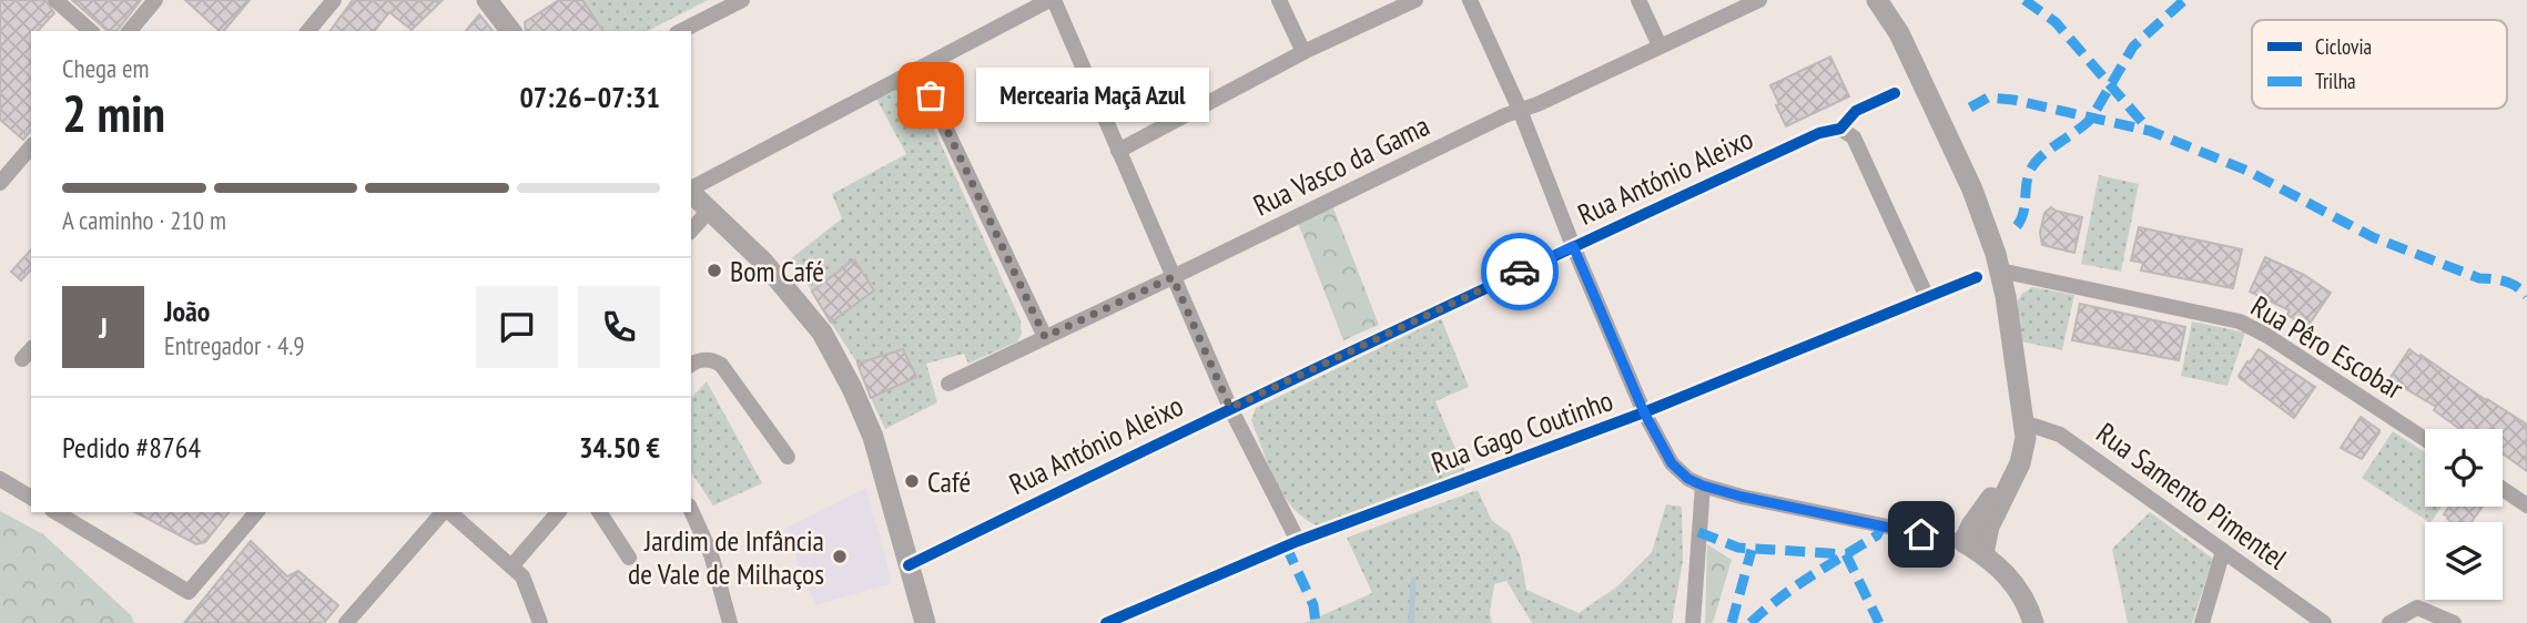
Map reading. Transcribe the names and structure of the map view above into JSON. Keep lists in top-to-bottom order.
{
  "streets": {
    "street": [
      "Rua Vasco da Gama",
      "Rua António Aleixo",
      "Rua Pêro Escobar",
      "Rua Gago Coutinho",
      "Rua Samento Pimentel"
    ]
  },
  "places": [
    "Mercearia Maçã Azul",
    "Bom Café",
    "Café",
    "Jardim de Infância de Vale de Milhaços"
  ],
  "legend": ["Ciclovia", "Trilha"],
  "page": {
    "heading": ["2 min", "Chega em", "07:26–07:31"],
    "panel": [
      "João",
      "Entregador · 4.9",
      "Pedido #8764",
      "34.50 €"
    ],
    "bubble": "Mercearia Maçã Azul",
    "bar": "A caminho · 210 m",
    "round": "J"
  }
}
